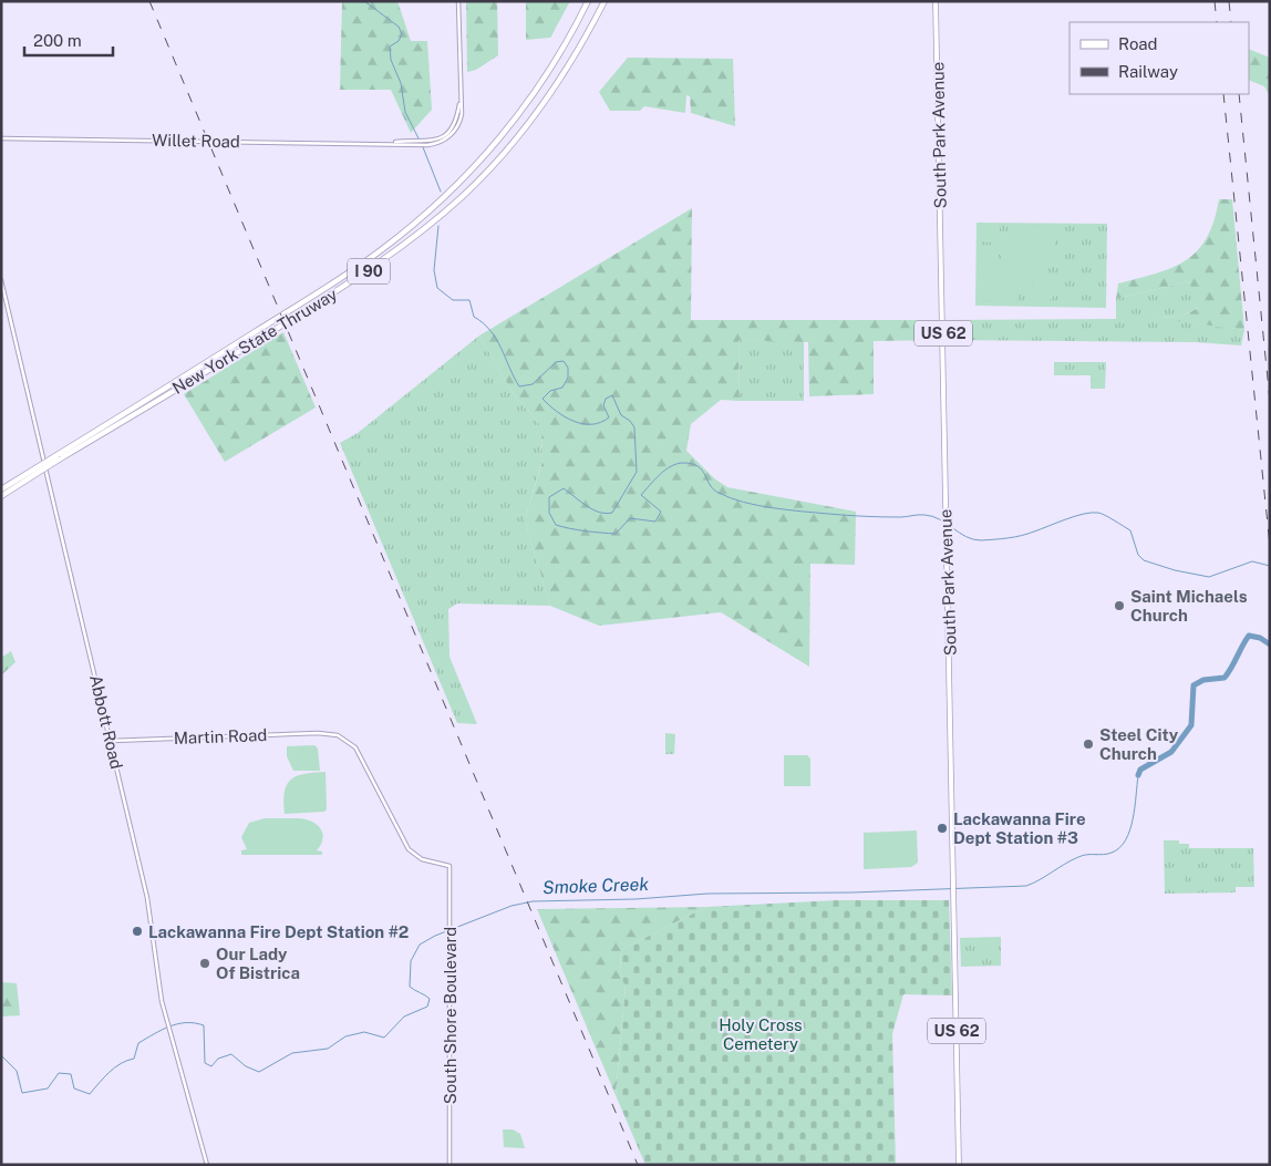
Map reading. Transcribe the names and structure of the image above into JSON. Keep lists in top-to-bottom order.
{
  "streets": {
    "highway": ["I 90", "New York State Thruway"],
    "main road": ["South Park Avenue", "US 62"],
    "street": [
      "Willet Road",
      "Abbott Road",
      "Martin Road",
      "South Shore Boulevard"
    ]
  },
  "crossings": [
    ["Abbott Road", "Martin Road"],
    ["Martin Road", "South Shore Boulevard"]
  ],
  "water": ["Smoke Creek"],
  "parks": ["Holy Cross Cemetery"],
  "places": [
    "Saint Michaels Church",
    "Steel City Church",
    "Lackawanna Fire Dept Station #3",
    "Lackawanna Fire Dept Station #2",
    "Our Lady Of Bistrica"
  ],
  "legend": ["Road", "Railway"],
  "scale_bar": "200 m"
}
